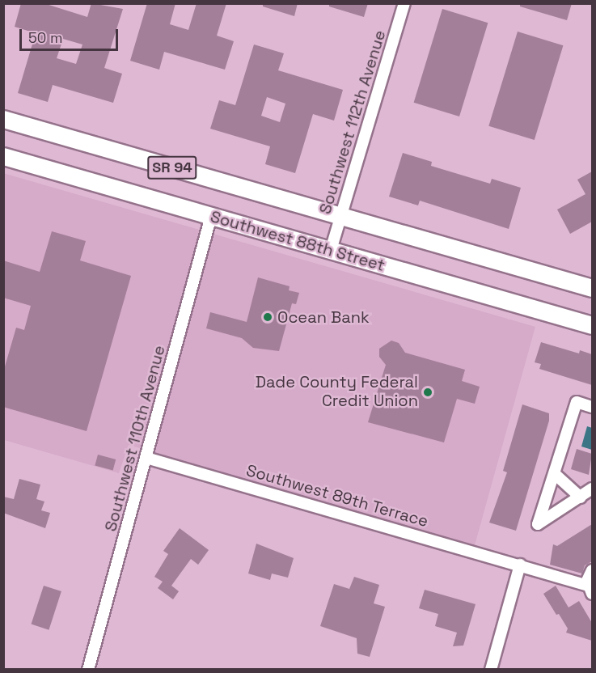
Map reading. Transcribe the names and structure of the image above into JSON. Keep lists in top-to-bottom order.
{
  "streets": {
    "main road": ["SR 94", "Southwest 88th Street"],
    "street": ["Southwest 112th Avenue", "Southwest 110th Avenue", "Southwest 89th Terrace"]
  },
  "crossings": [
    ["Southwest 112th Avenue", "SR 94"],
    ["Southwest 112th Avenue", "Southwest 88th Street"],
    ["Southwest 88th Street", "Southwest 110th Avenue"],
    ["Southwest 110th Avenue", "Southwest 89th Terrace"]
  ],
  "places": ["Ocean Bank", "Dade County Federal Credit Union"],
  "scale_bar": "50 m"
}
